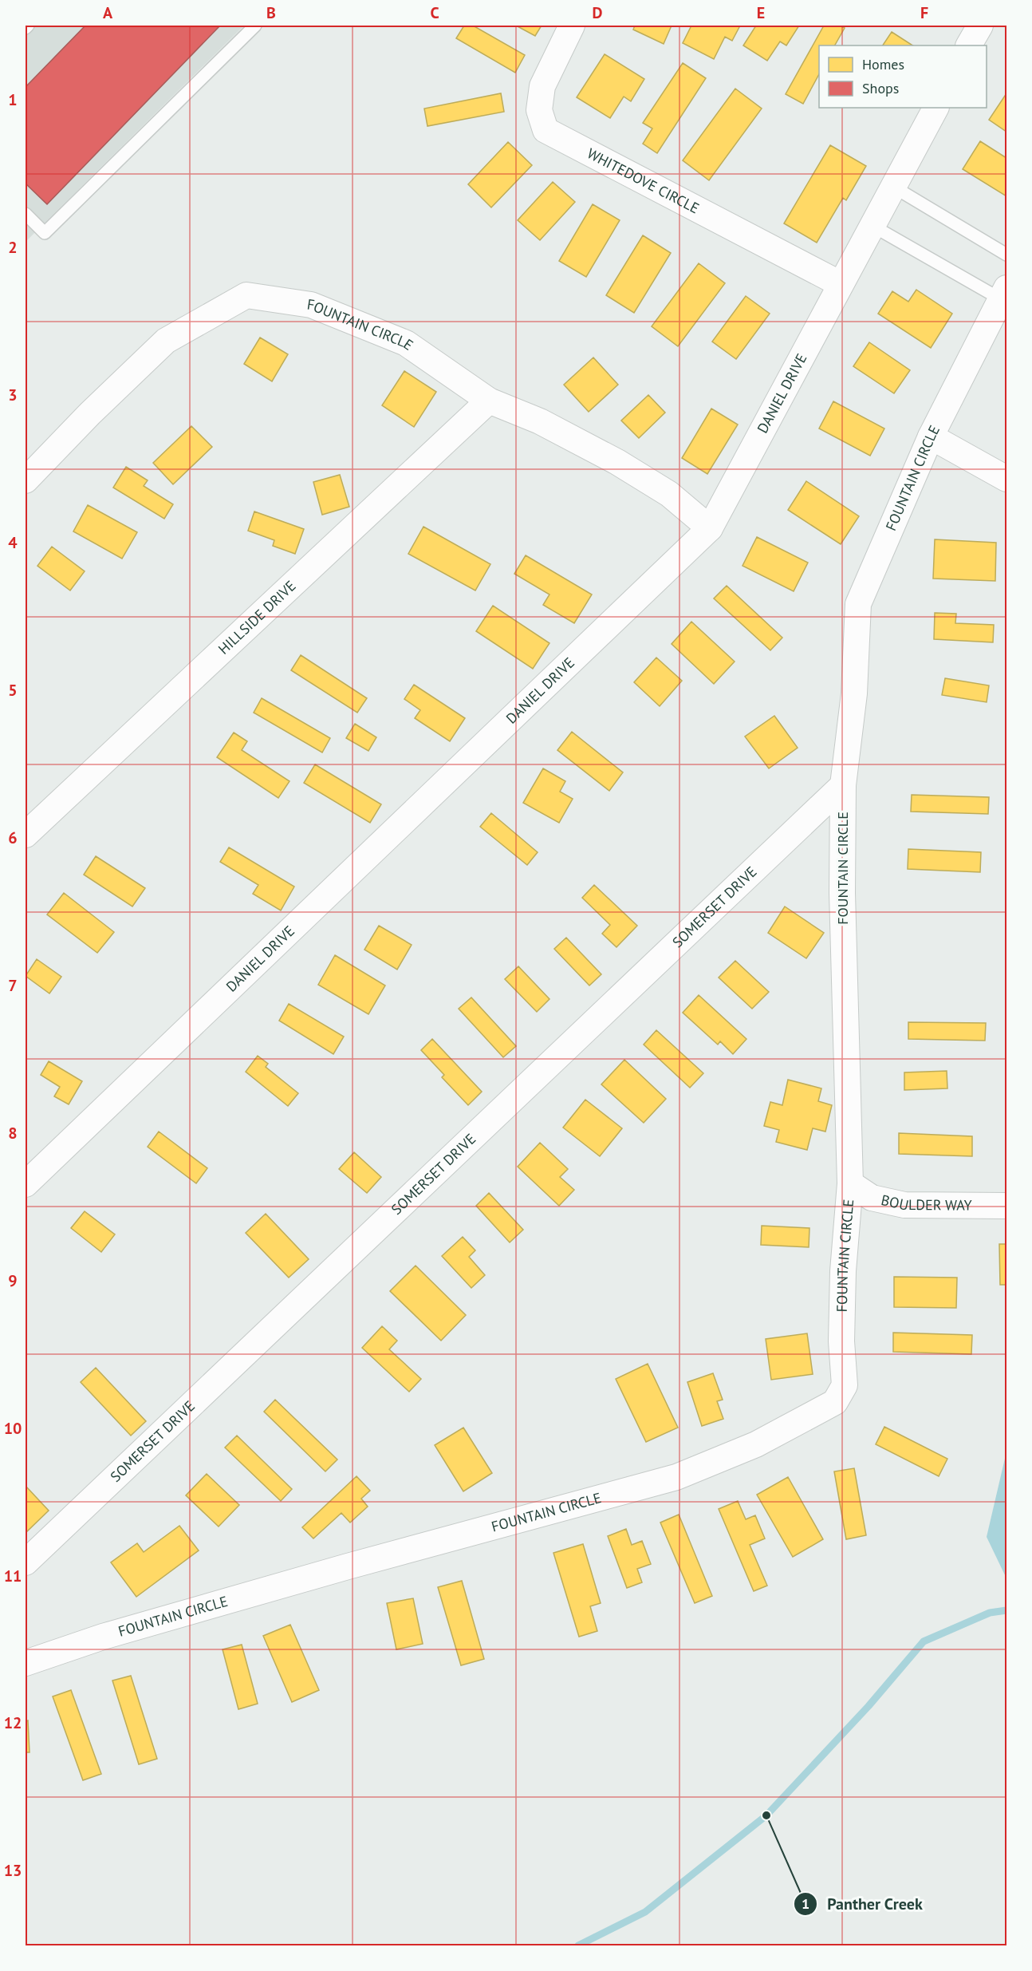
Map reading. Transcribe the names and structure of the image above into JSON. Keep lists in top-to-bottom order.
{
  "streets": {
    "street": [
      "WHITEDOVE CIRCLE",
      "FOUNTAIN CIRCLE",
      "DANIEL DRIVE",
      "HILLSIDE DRIVE",
      "SOMERSET DRIVE",
      "BOULDER WAY"
    ]
  },
  "crossings": [
    ["WHITEDOVE CIRCLE", "DANIEL DRIVE"],
    ["FOUNTAIN CIRCLE", "DANIEL DRIVE"],
    ["FOUNTAIN CIRCLE", "HILLSIDE DRIVE"],
    ["FOUNTAIN CIRCLE", "SOMERSET DRIVE"],
    ["FOUNTAIN CIRCLE", "BOULDER WAY"]
  ],
  "places": ["Panther Creek"],
  "legend": ["Homes", "Shops"],
  "grid": {
    "columns": [
      "A",
      "B",
      "C",
      "D",
      "E",
      "F"
    ],
    "rows": [
      "1",
      "2",
      "3",
      "4",
      "5",
      "6",
      "7",
      "8",
      "9",
      "10",
      "11",
      "12",
      "13"
    ]
  }
}
